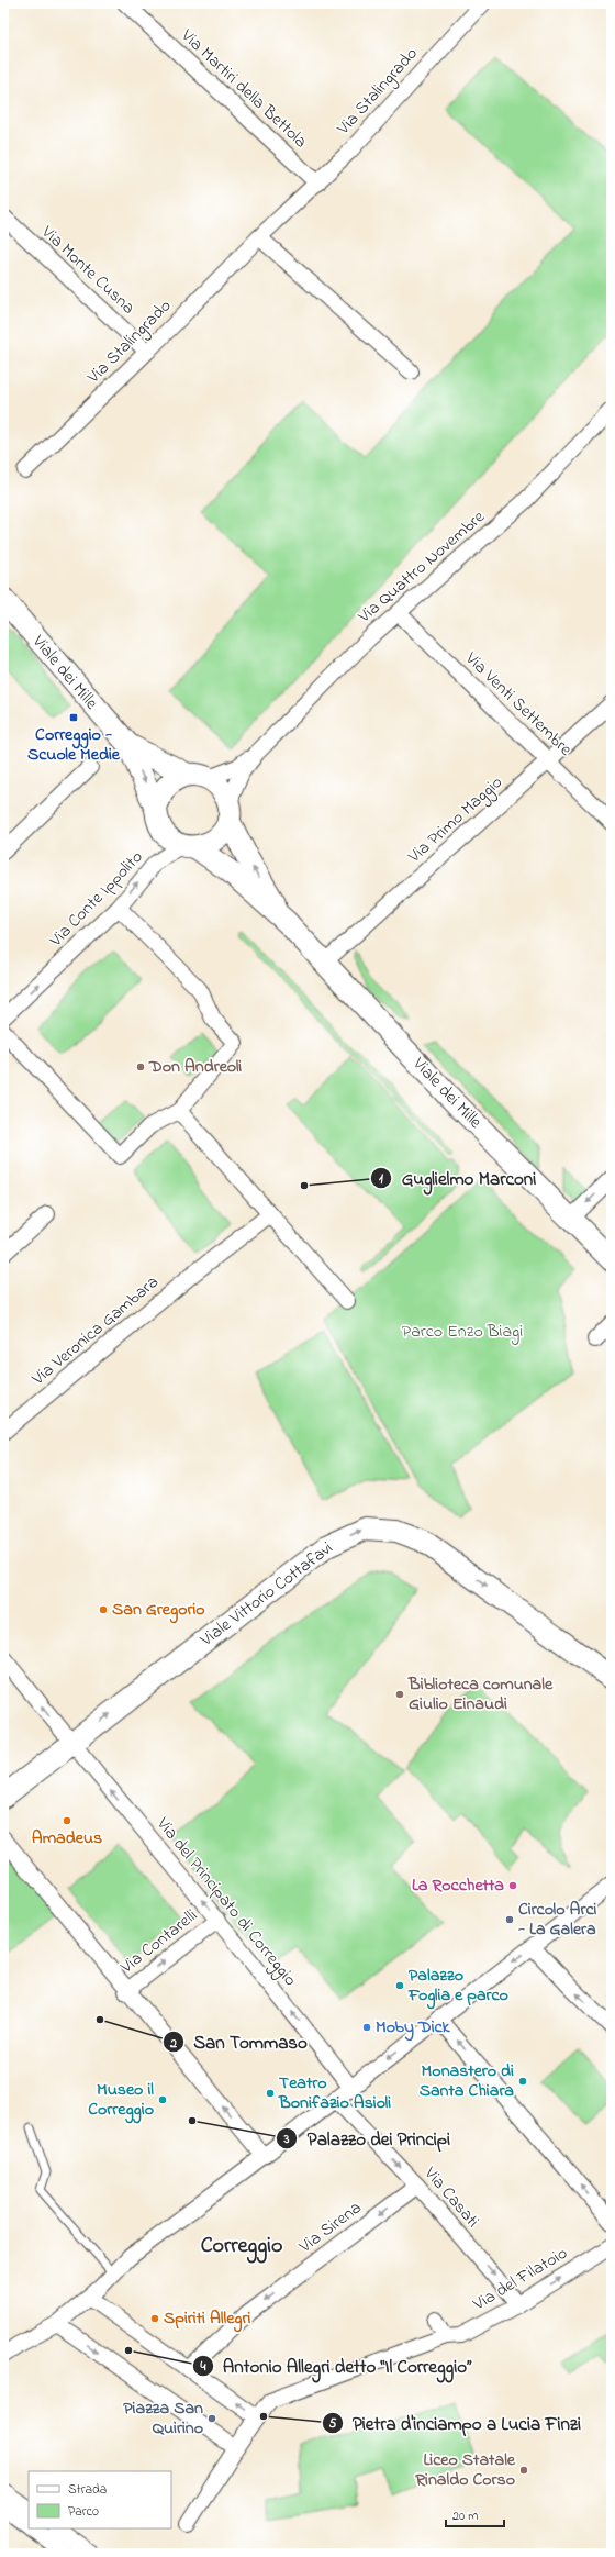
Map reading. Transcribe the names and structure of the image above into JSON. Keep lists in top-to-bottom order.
{
  "streets": {
    "main road": ["Viale dei Mille", "Viale Vittorio Cottafavi"],
    "street": [
      "Via Martiri della Bettola",
      "Via Stalingrado",
      "Via Monte Cusna",
      "Via Quattro Novembre",
      "Via Venti Settembre",
      "Via Primo Maggio",
      "Via Conte Ippolito",
      "Via Veronica Gambara",
      "Via del Principato di Correggio",
      "Via Contarelli",
      "Via Casati",
      "Via Sirena",
      "Via del Filatoio"
    ]
  },
  "crossings": [
    ["Via Martiri della Bettola", "Via Stalingrado"],
    ["Via Stalingrado", "Via Monte Cusna"],
    ["Via Quattro Novembre", "Viale dei Mille"],
    ["Via Quattro Novembre", "Via Venti Settembre"],
    ["Via Quattro Novembre", "Via Conte Ippolito"],
    ["Viale dei Mille", "Via Primo Maggio"],
    ["Viale dei Mille", "Via Conte Ippolito"],
    ["Via Venti Settembre", "Via Primo Maggio"],
    ["Viale Vittorio Cottafavi", "Via del Principato di Correggio"],
    ["Via del Principato di Correggio", "Via Contarelli"],
    ["Via Casati", "Via Sirena"],
    ["Via Casati", "Via del Filatoio"]
  ],
  "one_way": ["Viale Vittorio Cottafavi"],
  "districts": ["Correggio"],
  "parks": ["Parco Enzo Biagi"],
  "places": {
    "transit": ["Correggio - Scuole Medie"],
    "other": [
      "Don Andreoli",
      "Guglielmo Marconi",
      "San Gregorio",
      "Biblioteca comunale Giulio Einaudi",
      "Amadeus",
      "La Rocchetta",
      "Circolo Arci - La Galera",
      "Palazzo Foglia e parco",
      "San Tommaso",
      "Moby Dick",
      "Monastero di Santa Chiara",
      "Teatro Bonifazio Asioli",
      "Museo il Correggio",
      "Palazzo dei Principi",
      "Spiriti Allegri",
      "Antonio Allegri detto “Il Correggio”",
      "Pietra d'inciampo a Lucia Finzi",
      "Piazza San Quirino",
      "Liceo Statale Rinaldo Corso"
    ]
  },
  "legend": ["Strada", "Parco"],
  "scale_bar": "20 m"
}
